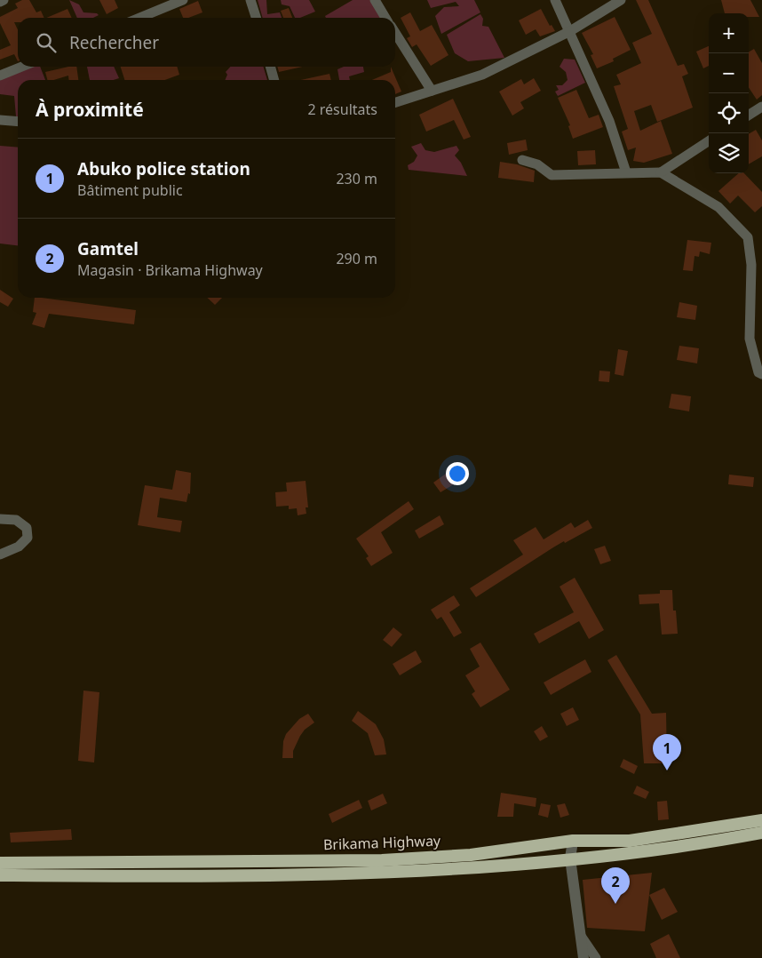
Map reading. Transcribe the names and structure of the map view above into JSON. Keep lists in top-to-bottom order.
{
  "streets": {
    "highway": ["Brikama Highway"]
  },
  "page": {
    "map_buttons": ["+", "−"],
    "search": "Rechercher",
    "heading": ["À proximité", "2 résultats"],
    "list": [
      {
        "mark": "1",
        "name": "Abuko police station",
        "note": "Bâtiment public",
        "value": "230 m"
      },
      {
        "mark": "2",
        "name": "Gamtel",
        "note": "Magasin · Brikama Highway",
        "value": "290 m"
      }
    ],
    "pins": ["1", "2"]
  }
}
